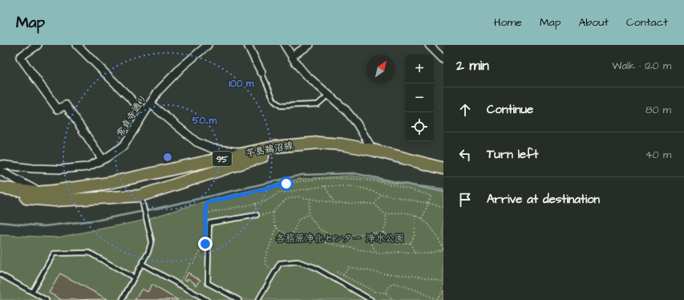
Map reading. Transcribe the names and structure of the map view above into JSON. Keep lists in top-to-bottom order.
{
  "streets": {
    "main road": ["芋島鵜沼線", "95"],
    "street": ["常貞寺通り"]
  },
  "parks": ["各務原浄化センター 浄水公園"],
  "north": "top right",
  "page": {
    "header": "Map",
    "nav": [
      "Home",
      "Map",
      "About",
      "Contact"
    ],
    "heading": ["2 min", "Walk · 120 m"],
    "map_buttons": ["+", "−"],
    "list": [
      ["Continue", "80 m"],
      ["Turn left", "40 m"],
      "Arrive at destination"
    ]
  },
  "rings": ["100 m", "50 m"]
}
